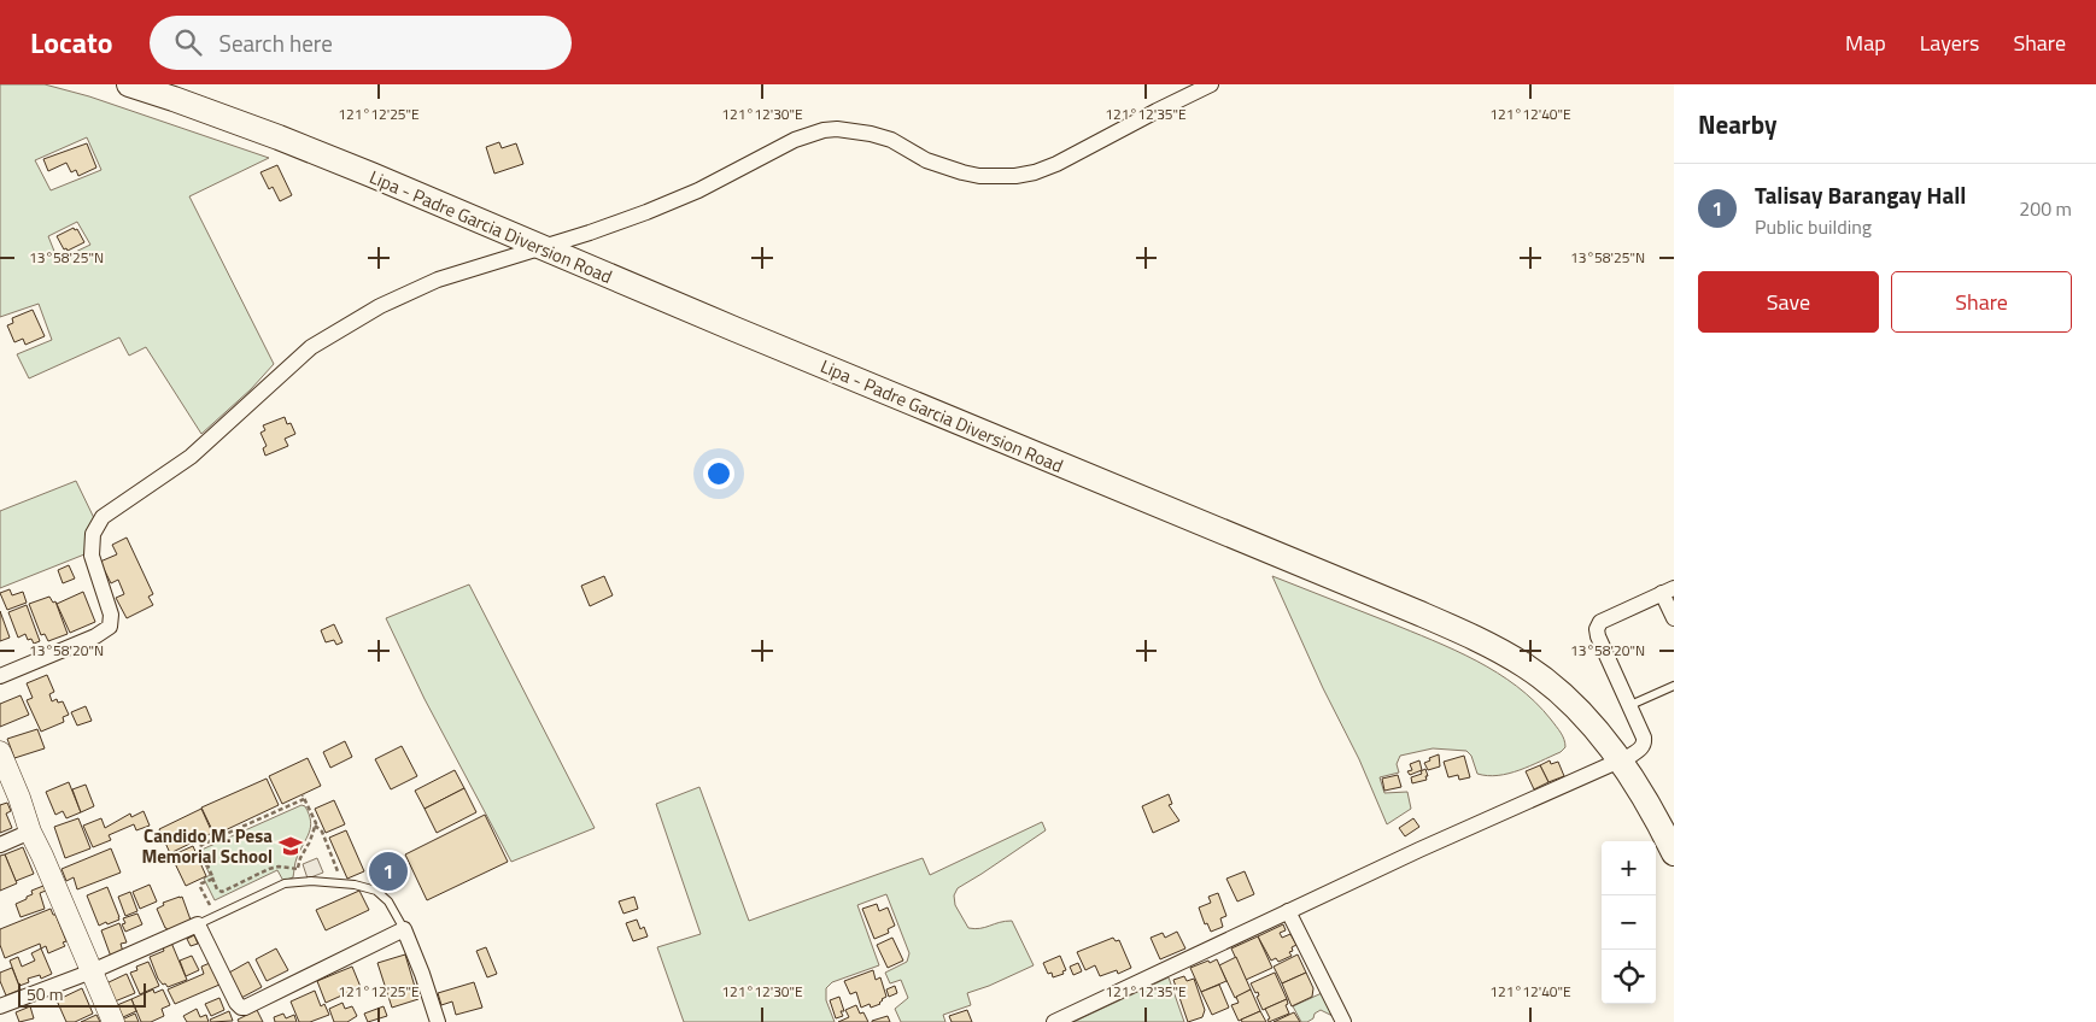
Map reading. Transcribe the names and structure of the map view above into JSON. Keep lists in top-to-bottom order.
{
  "streets": {
    "main road": ["Lipa - Padre Garcia Diversion Road"]
  },
  "places": {
    "school or university": ["Candido M. Pesa Memorial School"]
  },
  "scale_bar": "50 m",
  "page": {
    "header": "Locato",
    "search": "Search here",
    "nav": ["Map", "Layers", "Share"],
    "heading": "Nearby",
    "list": [
      {
        "mark": "1",
        "name": "Talisay Barangay Hall",
        "note": "Public building",
        "value": "200 m"
      }
    ],
    "buttons": ["Save", "Share"],
    "map_buttons": ["+", "−"],
    "pins": "1",
    "scale": "50 m"
  },
  "coordinates": [
    "121°12'25\"E",
    "121°12'30\"E",
    "121°12'35\"E",
    "121°12'40\"E",
    "13°58'25\"N",
    "13°58'20\"N"
  ]
}
